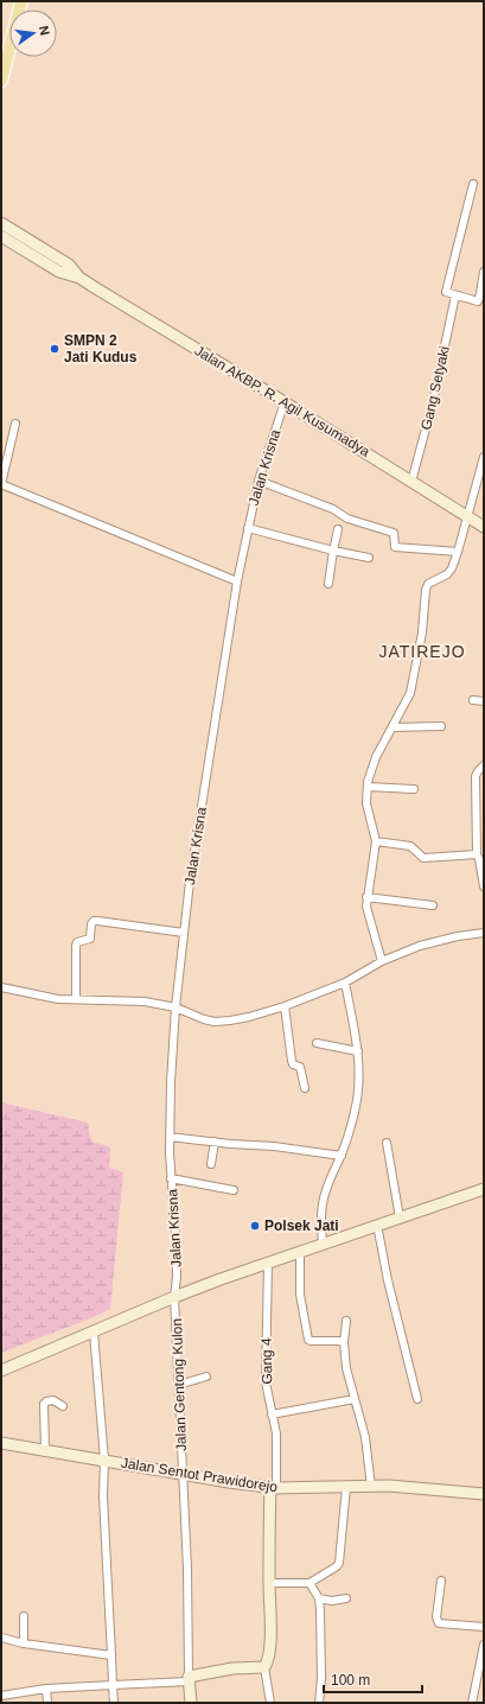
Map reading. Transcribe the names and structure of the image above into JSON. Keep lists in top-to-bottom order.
{
  "streets": {
    "main road": ["Jalan AKBP. R. Agil Kusumadya", "Jalan Sentot Prawidorejo"],
    "street": [
      "Gang Setyaki",
      "Jalan Krisna",
      "Gang 4",
      "Jalan Gentong Kulon"
    ]
  },
  "crossings": [
    ["Gang Setyaki", "Jalan AKBP. R. Agil Kusumadya"],
    ["Jalan AKBP. R. Agil Kusumadya", "Jalan Krisna"],
    ["Jalan Krisna", "Jalan Gentong Kulon"],
    ["Gang 4", "Jalan Sentot Prawidorejo"],
    ["Jalan Gentong Kulon", "Jalan Sentot Prawidorejo"]
  ],
  "districts": ["JATIREJO"],
  "places": ["SMPN 2 Jati Kudus", "Polsek Jati"],
  "scale_bar": "100 m",
  "north": "right"
}
